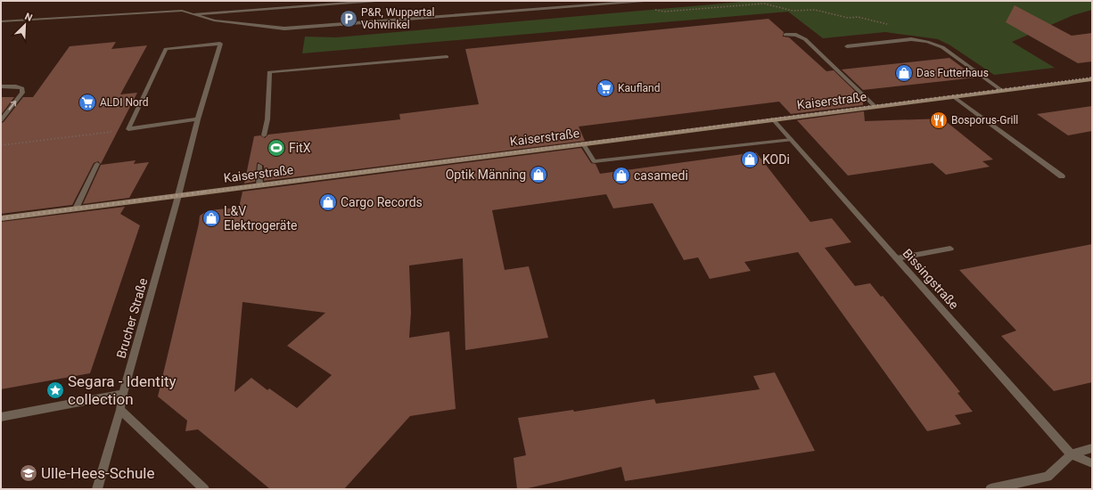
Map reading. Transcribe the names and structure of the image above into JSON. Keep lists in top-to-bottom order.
{
  "streets": {
    "main road": ["Kaiserstraße"],
    "street": ["Bissingstraße", "Brucher Straße"]
  },
  "crossings": [
    ["Kaiserstraße", "Bissingstraße"],
    ["Kaiserstraße", "Brucher Straße"]
  ],
  "places": {
    "parking": ["P&R, Wuppertal Vohwinkel"],
    "shop": [
      "Das Futterhaus",
      "KODi",
      "Optik Männing",
      "casamedi",
      "Cargo Records",
      "L&V Elektrogeräte"
    ],
    "supermarket": ["Kaufland", "ALDI Nord"],
    "restaurant": ["Bosporus-Grill"],
    "sports": ["FitX"],
    "place": ["Segara - Identity collection"],
    "school or university": ["Ulle-Hees-Schule"]
  },
  "north": "top right"
}
